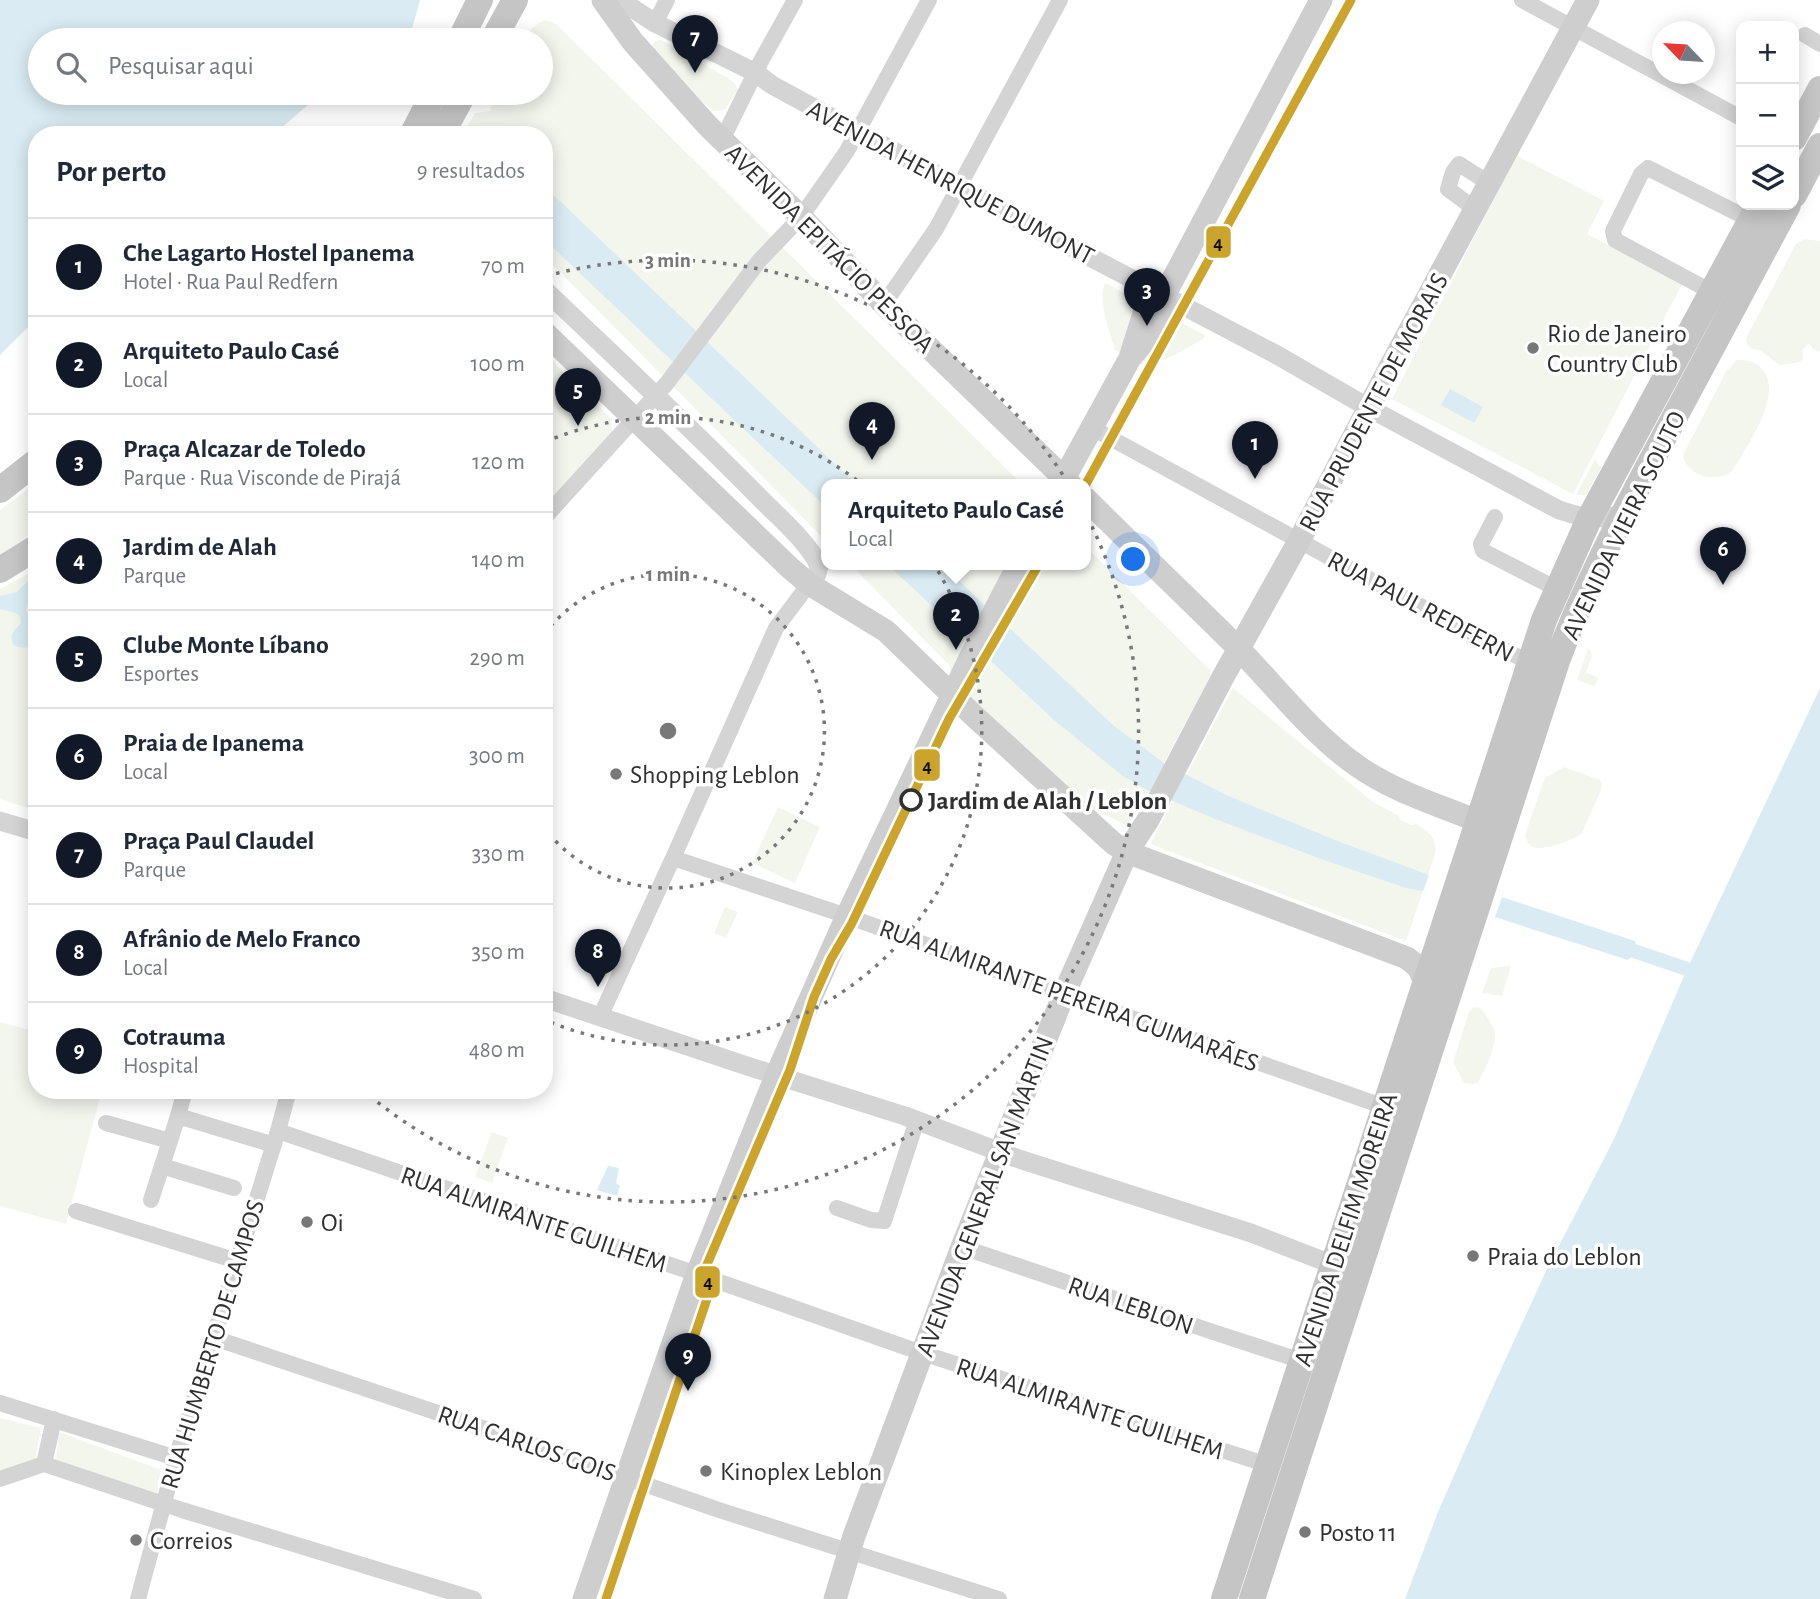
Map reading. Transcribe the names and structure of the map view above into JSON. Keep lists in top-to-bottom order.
{
  "streets": {
    "highway": ["AVENIDA VIEIRA SOUTO", "AVENIDA DELFIM MOREIRA"],
    "main road": ["AVENIDA EPITÁCIO PESSOA", "RUA PRUDENTE DE MORAIS", "AVENIDA GENERAL SAN MARTIN"],
    "street": [
      "AVENIDA HENRIQUE DUMONT",
      "RUA PAUL REDFERN",
      "RUA ALMIRANTE PEREIRA GUIMARÃES",
      "RUA ALMIRANTE GUILHEM",
      "RUA LEBLON",
      "RUA HUMBERTO DE CAMPOS",
      "RUA CARLOS GOIS"
    ]
  },
  "crossings": [
    ["AVENIDA HENRIQUE DUMONT", "AVENIDA EPITÁCIO PESSOA"],
    ["AVENIDA HENRIQUE DUMONT", "RUA PRUDENTE DE MORAIS"],
    ["AVENIDA HENRIQUE DUMONT", "AVENIDA VIEIRA SOUTO"],
    ["RUA PRUDENTE DE MORAIS", "RUA PAUL REDFERN"],
    ["RUA PRUDENTE DE MORAIS", "AVENIDA GENERAL SAN MARTIN"],
    ["AVENIDA VIEIRA SOUTO", "RUA PAUL REDFERN"],
    ["AVENIDA VIEIRA SOUTO", "AVENIDA DELFIM MOREIRA"],
    ["RUA ALMIRANTE PEREIRA GUIMARÃES", "AVENIDA GENERAL SAN MARTIN"],
    ["RUA ALMIRANTE PEREIRA GUIMARÃES", "AVENIDA DELFIM MOREIRA"],
    ["AVENIDA GENERAL SAN MARTIN", "RUA ALMIRANTE GUILHEM"],
    ["AVENIDA GENERAL SAN MARTIN", "RUA LEBLON"],
    ["AVENIDA GENERAL SAN MARTIN", "RUA CARLOS GOIS"],
    ["RUA ALMIRANTE GUILHEM", "AVENIDA DELFIM MOREIRA"],
    ["RUA ALMIRANTE GUILHEM", "RUA HUMBERTO DE CAMPOS"],
    ["AVENIDA DELFIM MOREIRA", "RUA LEBLON"],
    ["RUA HUMBERTO DE CAMPOS", "RUA CARLOS GOIS"]
  ],
  "places": [
    "Rio de Janeiro Country Club",
    "Shopping Leblon",
    "Jardim de Alah / Leblon",
    "Oi",
    "Praia do Leblon",
    "Kinoplex Leblon",
    "Posto 11",
    "Correios"
  ],
  "lines": ["transit line 4"],
  "north": "top left",
  "page": {
    "pins": [
      "7",
      "3",
      "5",
      "4",
      "1",
      "6",
      "2",
      "8",
      "9"
    ],
    "map_buttons": ["+", "−"],
    "search": "Pesquisar aqui",
    "heading": ["Por perto", "9 resultados"],
    "list": [
      {
        "mark": "1",
        "name": "Che Lagarto Hostel Ipanema",
        "note": "Hotel · Rua Paul Redfern",
        "value": "70 m"
      },
      {
        "mark": "2",
        "name": "Arquiteto Paulo Casé",
        "note": "Local",
        "value": "100 m"
      },
      {
        "mark": "3",
        "name": "Praça Alcazar de Toledo",
        "note": "Parque · Rua Visconde de Pirajá",
        "value": "120 m"
      },
      {
        "mark": "4",
        "name": "Jardim de Alah",
        "note": "Parque",
        "value": "140 m"
      },
      {
        "mark": "5",
        "name": "Clube Monte Líbano",
        "note": "Esportes",
        "value": "290 m"
      },
      {
        "mark": "6",
        "name": "Praia de Ipanema",
        "note": "Local",
        "value": "300 m"
      },
      {
        "mark": "7",
        "name": "Praça Paul Claudel",
        "note": "Parque",
        "value": "330 m"
      },
      {
        "mark": "8",
        "name": "Afrânio de Melo Franco",
        "note": "Local",
        "value": "350 m"
      },
      {
        "mark": "9",
        "name": "Cotrauma",
        "note": "Hospital",
        "value": "480 m"
      }
    ],
    "popup": ["Arquiteto Paulo Casé", "Local"]
  },
  "rings": ["3 min", "2 min", "1 min"]
}
